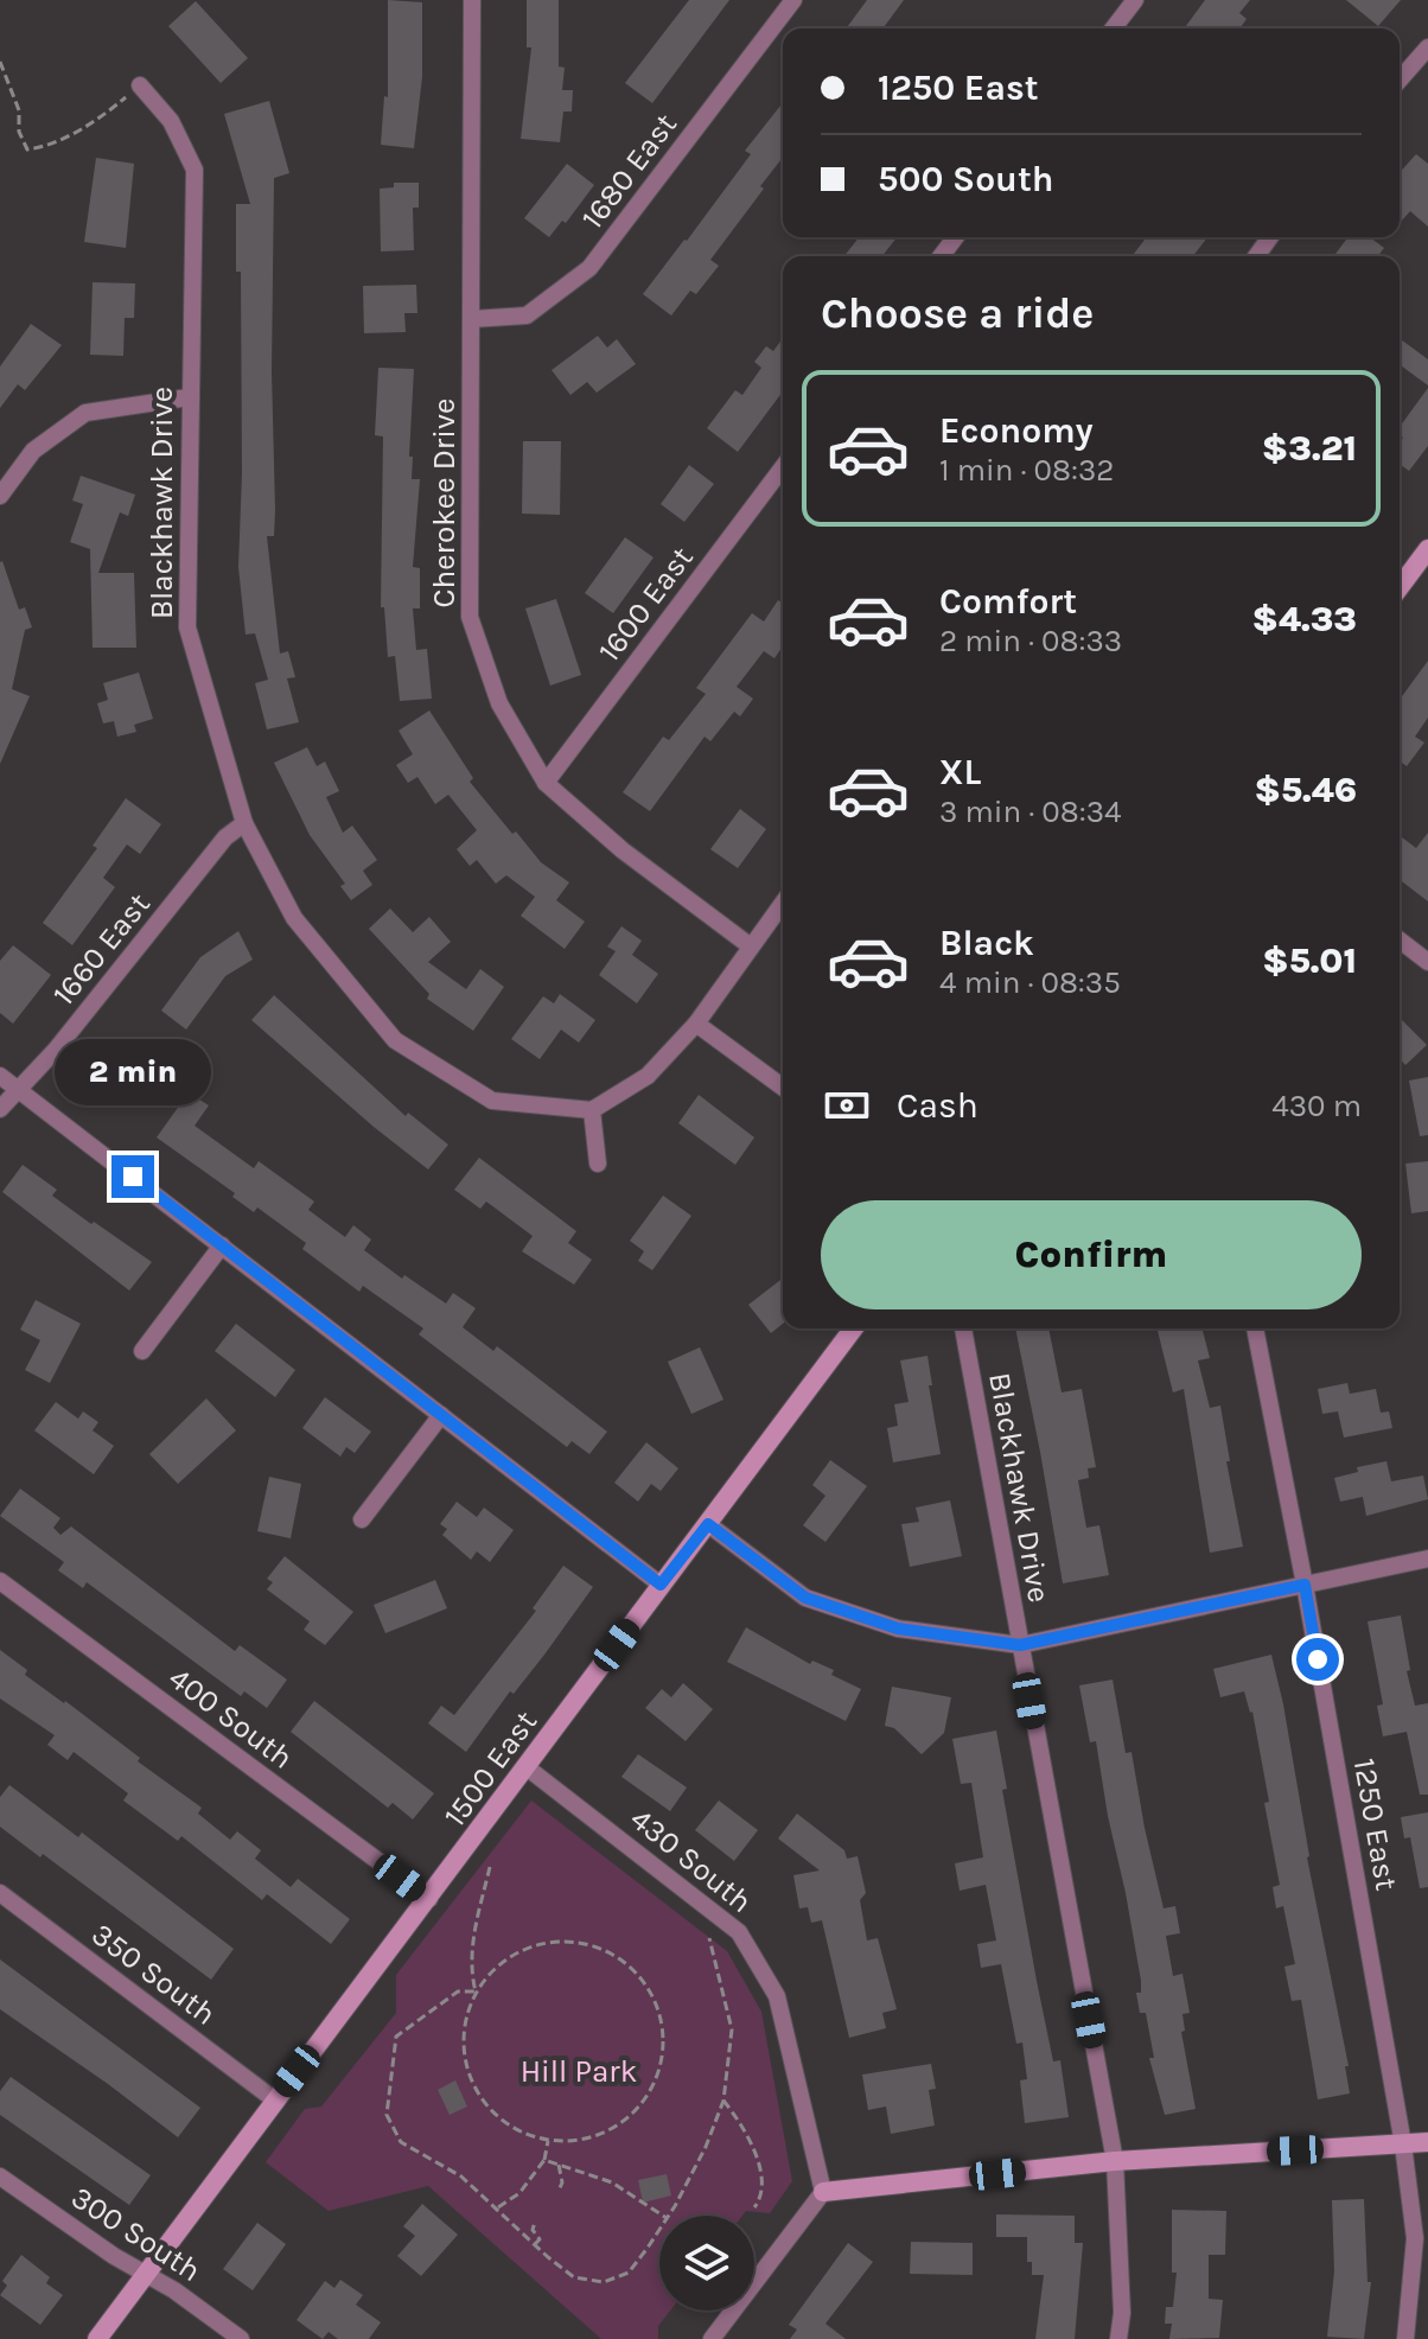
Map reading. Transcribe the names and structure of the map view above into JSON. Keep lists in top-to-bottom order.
{
  "streets": {
    "street": [
      "1680 East",
      "Blackhawk Drive",
      "Cherokee Drive",
      "1600 East",
      "1660 East",
      "400 South",
      "1500 East",
      "1250 East",
      "430 South",
      "350 South",
      "300 South"
    ]
  },
  "crossings": [
    ["1680 East", "Cherokee Drive"],
    ["Blackhawk Drive", "1660 East"],
    ["Cherokee Drive", "1600 East"],
    ["400 South", "1500 East"],
    ["1500 East", "430 South"],
    ["1500 East", "350 South"],
    ["1500 East", "300 South"]
  ],
  "parks": ["Hill Park"],
  "page": {
    "banner": ["1250 East", "500 South"],
    "heading": "Choose a ride",
    "list": [
      {
        "name": "Economy",
        "note": "1 min · 08:32",
        "value": "$3.21"
      },
      {
        "name": "Comfort",
        "note": "2 min · 08:33",
        "value": "$4.33"
      },
      {
        "name": "XL",
        "note": "3 min · 08:34",
        "value": "$5.46"
      },
      {
        "name": "Black",
        "note": "4 min · 08:35",
        "value": "$5.01"
      }
    ],
    "bubble": "2 min",
    "pay": ["Cash", "430 m"],
    "buttons": "Confirm"
  }
}
